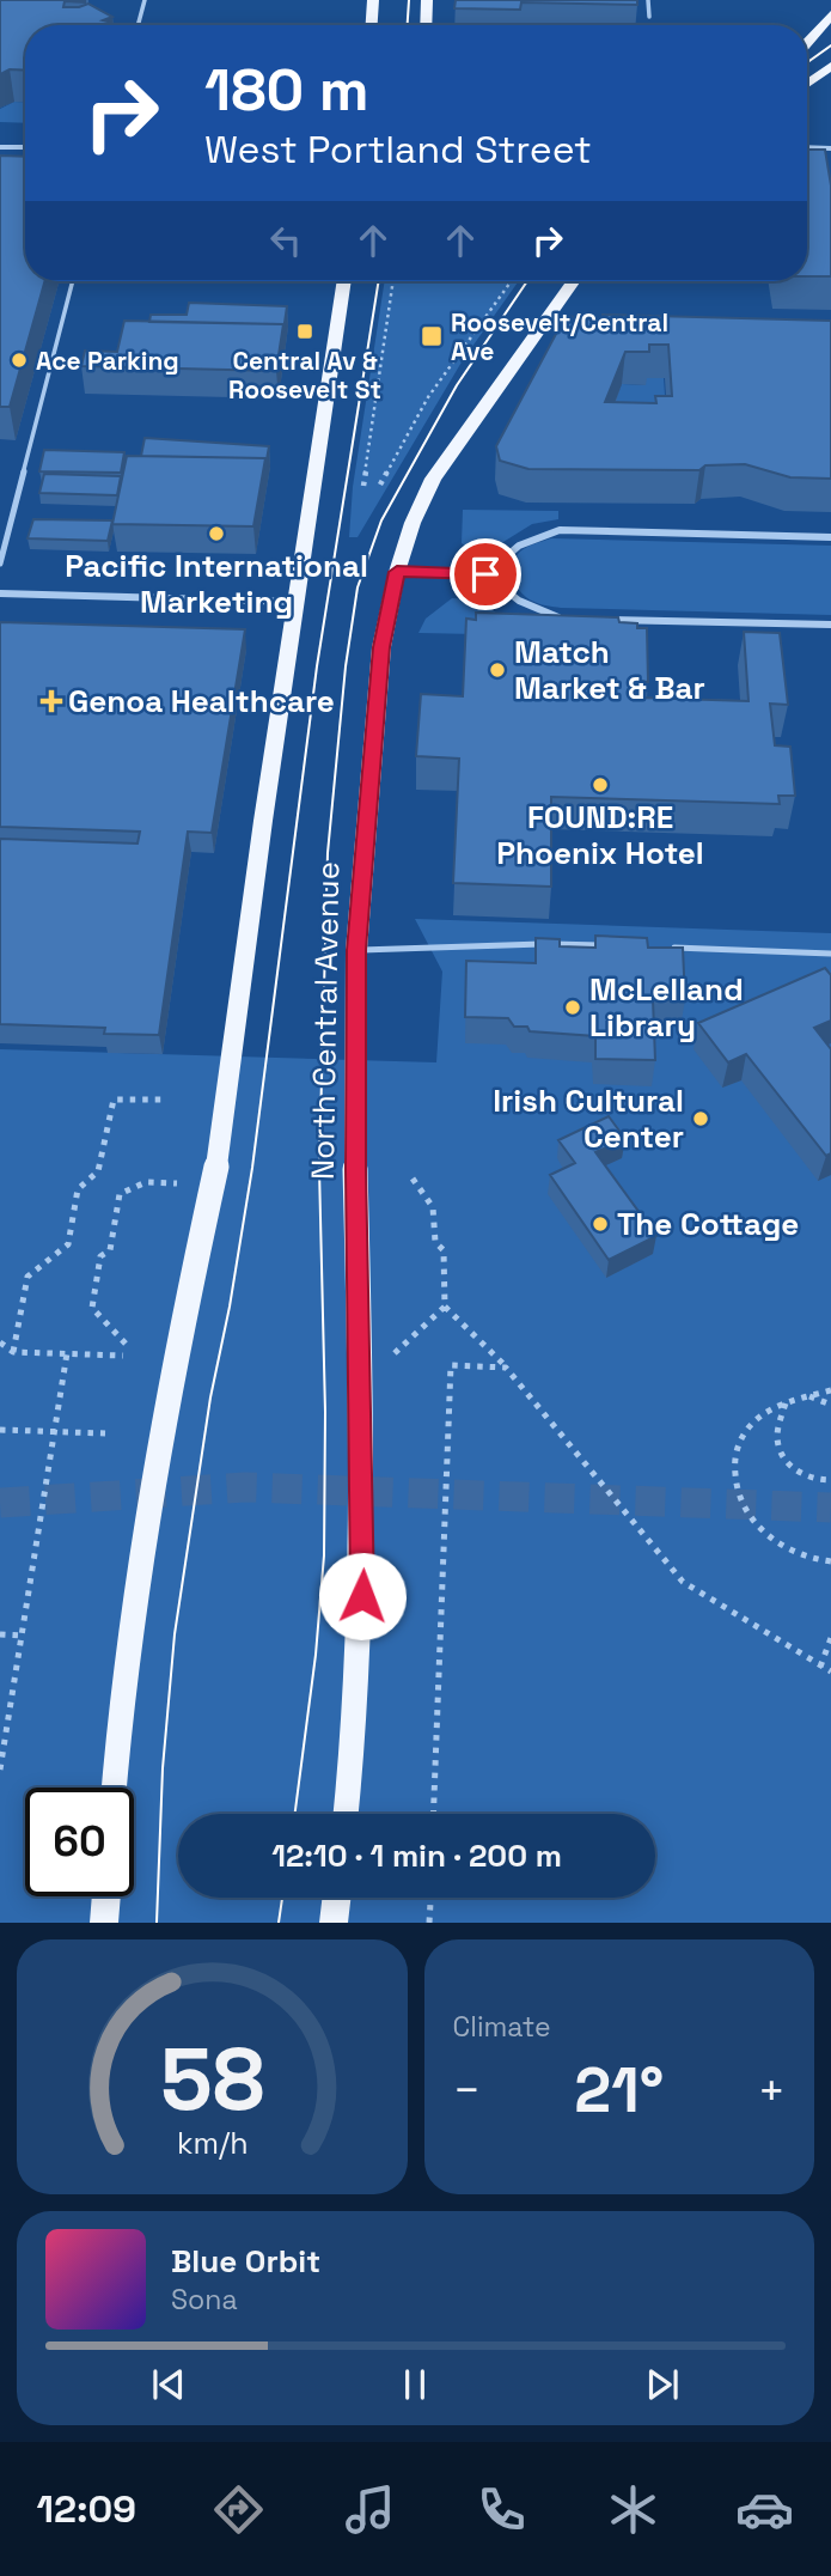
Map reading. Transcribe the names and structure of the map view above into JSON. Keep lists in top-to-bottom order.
{
  "streets": {
    "main road": ["North Central Avenue"]
  },
  "places": {
    "transit": ["Central Av & Roosevelt St", "Roosevelt/Central Ave"],
    "other": [
      "Ace Parking",
      "Pacific International Marketing",
      "Match Market & Bar",
      "FOUND:RE Phoenix Hotel",
      "McLelland Library",
      "Irish Cultural Center",
      "The Cottage"
    ],
    "health": ["Genoa Healthcare"]
  },
  "page": {
    "turn": ["180 m", "West Portland Street"],
    "limit": "60",
    "trip": "12:10 · 1 min · 200 m",
    "tile": "Climate",
    "heat": ["−", "21°", "+"],
    "song": ["Blue Orbit", "Sona"],
    "tabs": "12:09",
    "gauge": ["58", "km/h"]
  }
}
